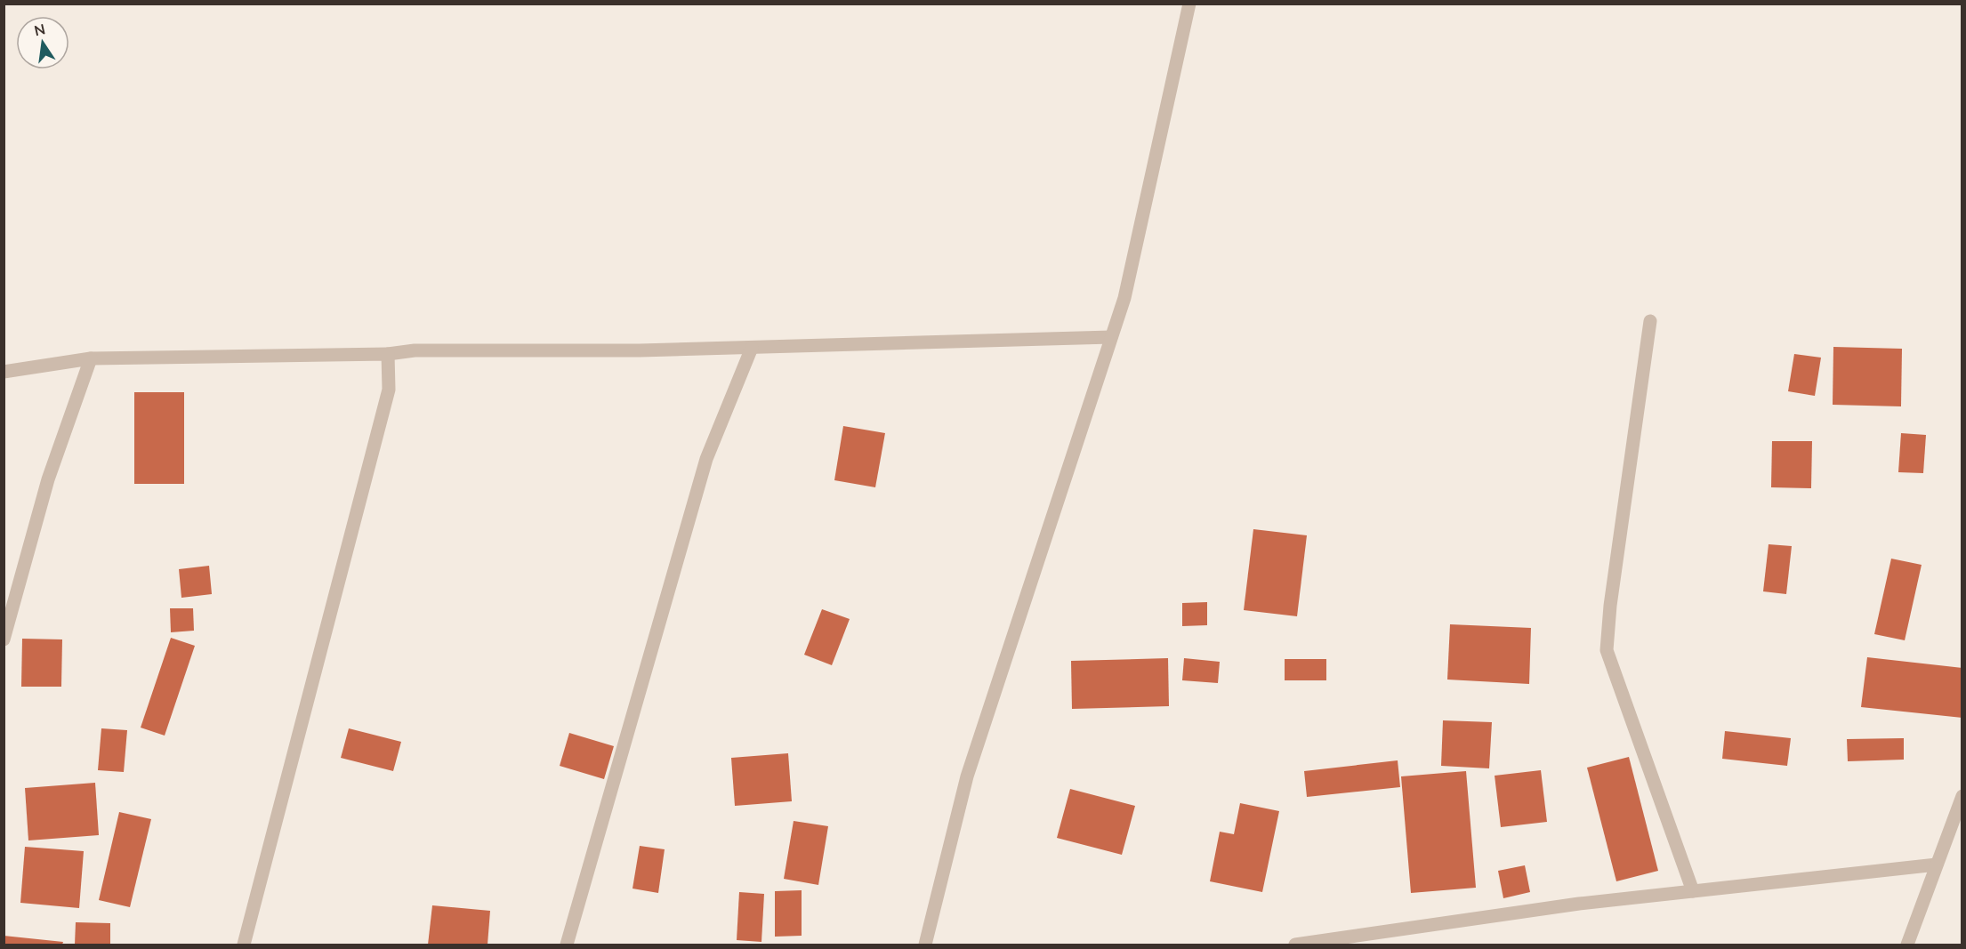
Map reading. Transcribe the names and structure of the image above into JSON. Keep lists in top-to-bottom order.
{
  "north": "top"
}
